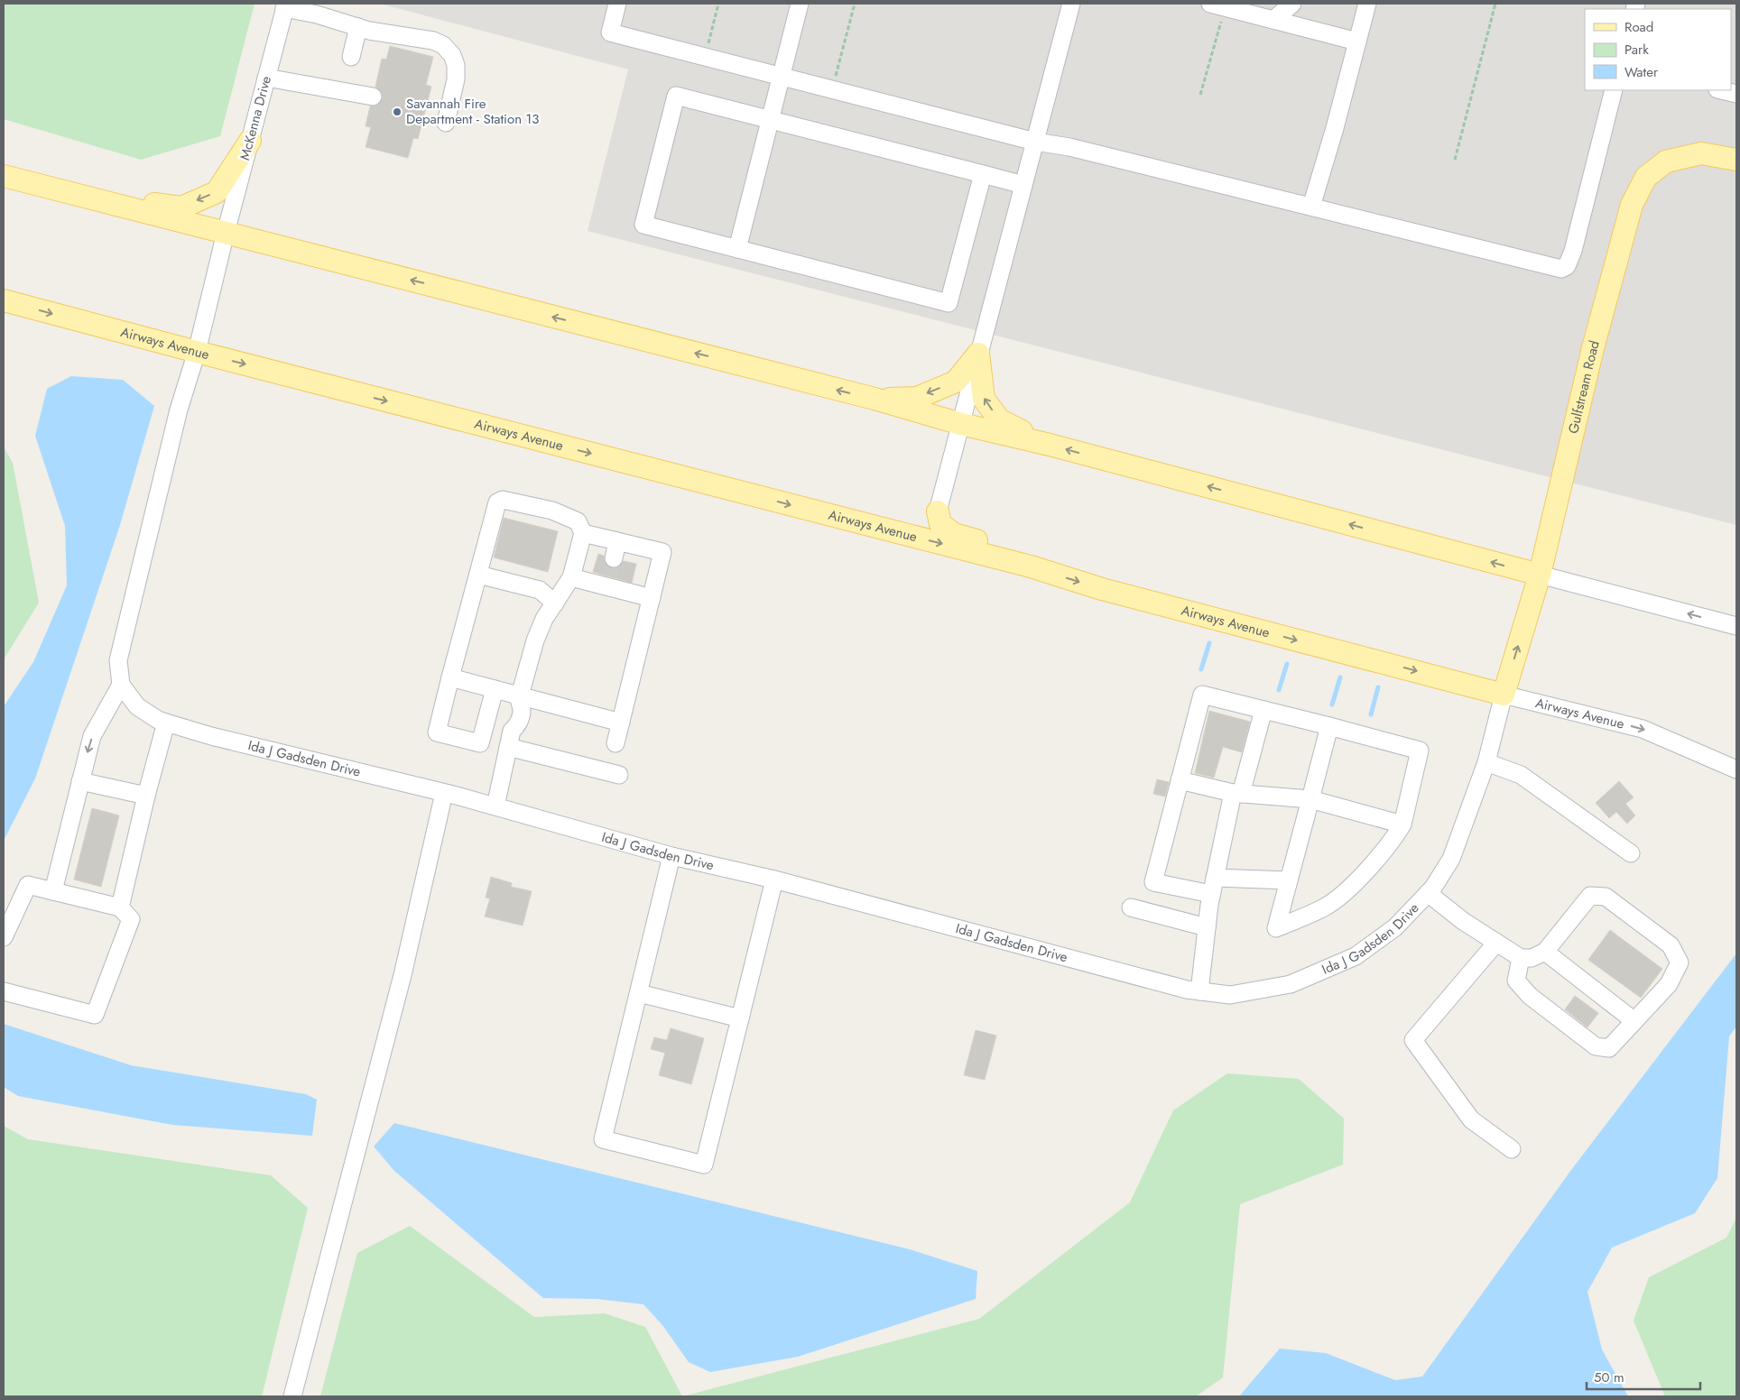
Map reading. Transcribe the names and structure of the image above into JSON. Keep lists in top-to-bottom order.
{
  "streets": {
    "main road": ["Airways Avenue", "Gulfstream Road"],
    "street": ["McKenna Drive", "Ida J Gadsden Drive"]
  },
  "crossings": [
    ["McKenna Drive", "Ida J Gadsden Drive"],
    ["Airways Avenue", "Gulfstream Road"],
    ["Airways Avenue", "Ida J Gadsden Drive"],
    ["Gulfstream Road", "Ida J Gadsden Drive"]
  ],
  "places": ["Savannah Fire Department - Station 13"],
  "legend": ["Road", "Park", "Water"],
  "scale_bar": "50 m"
}
